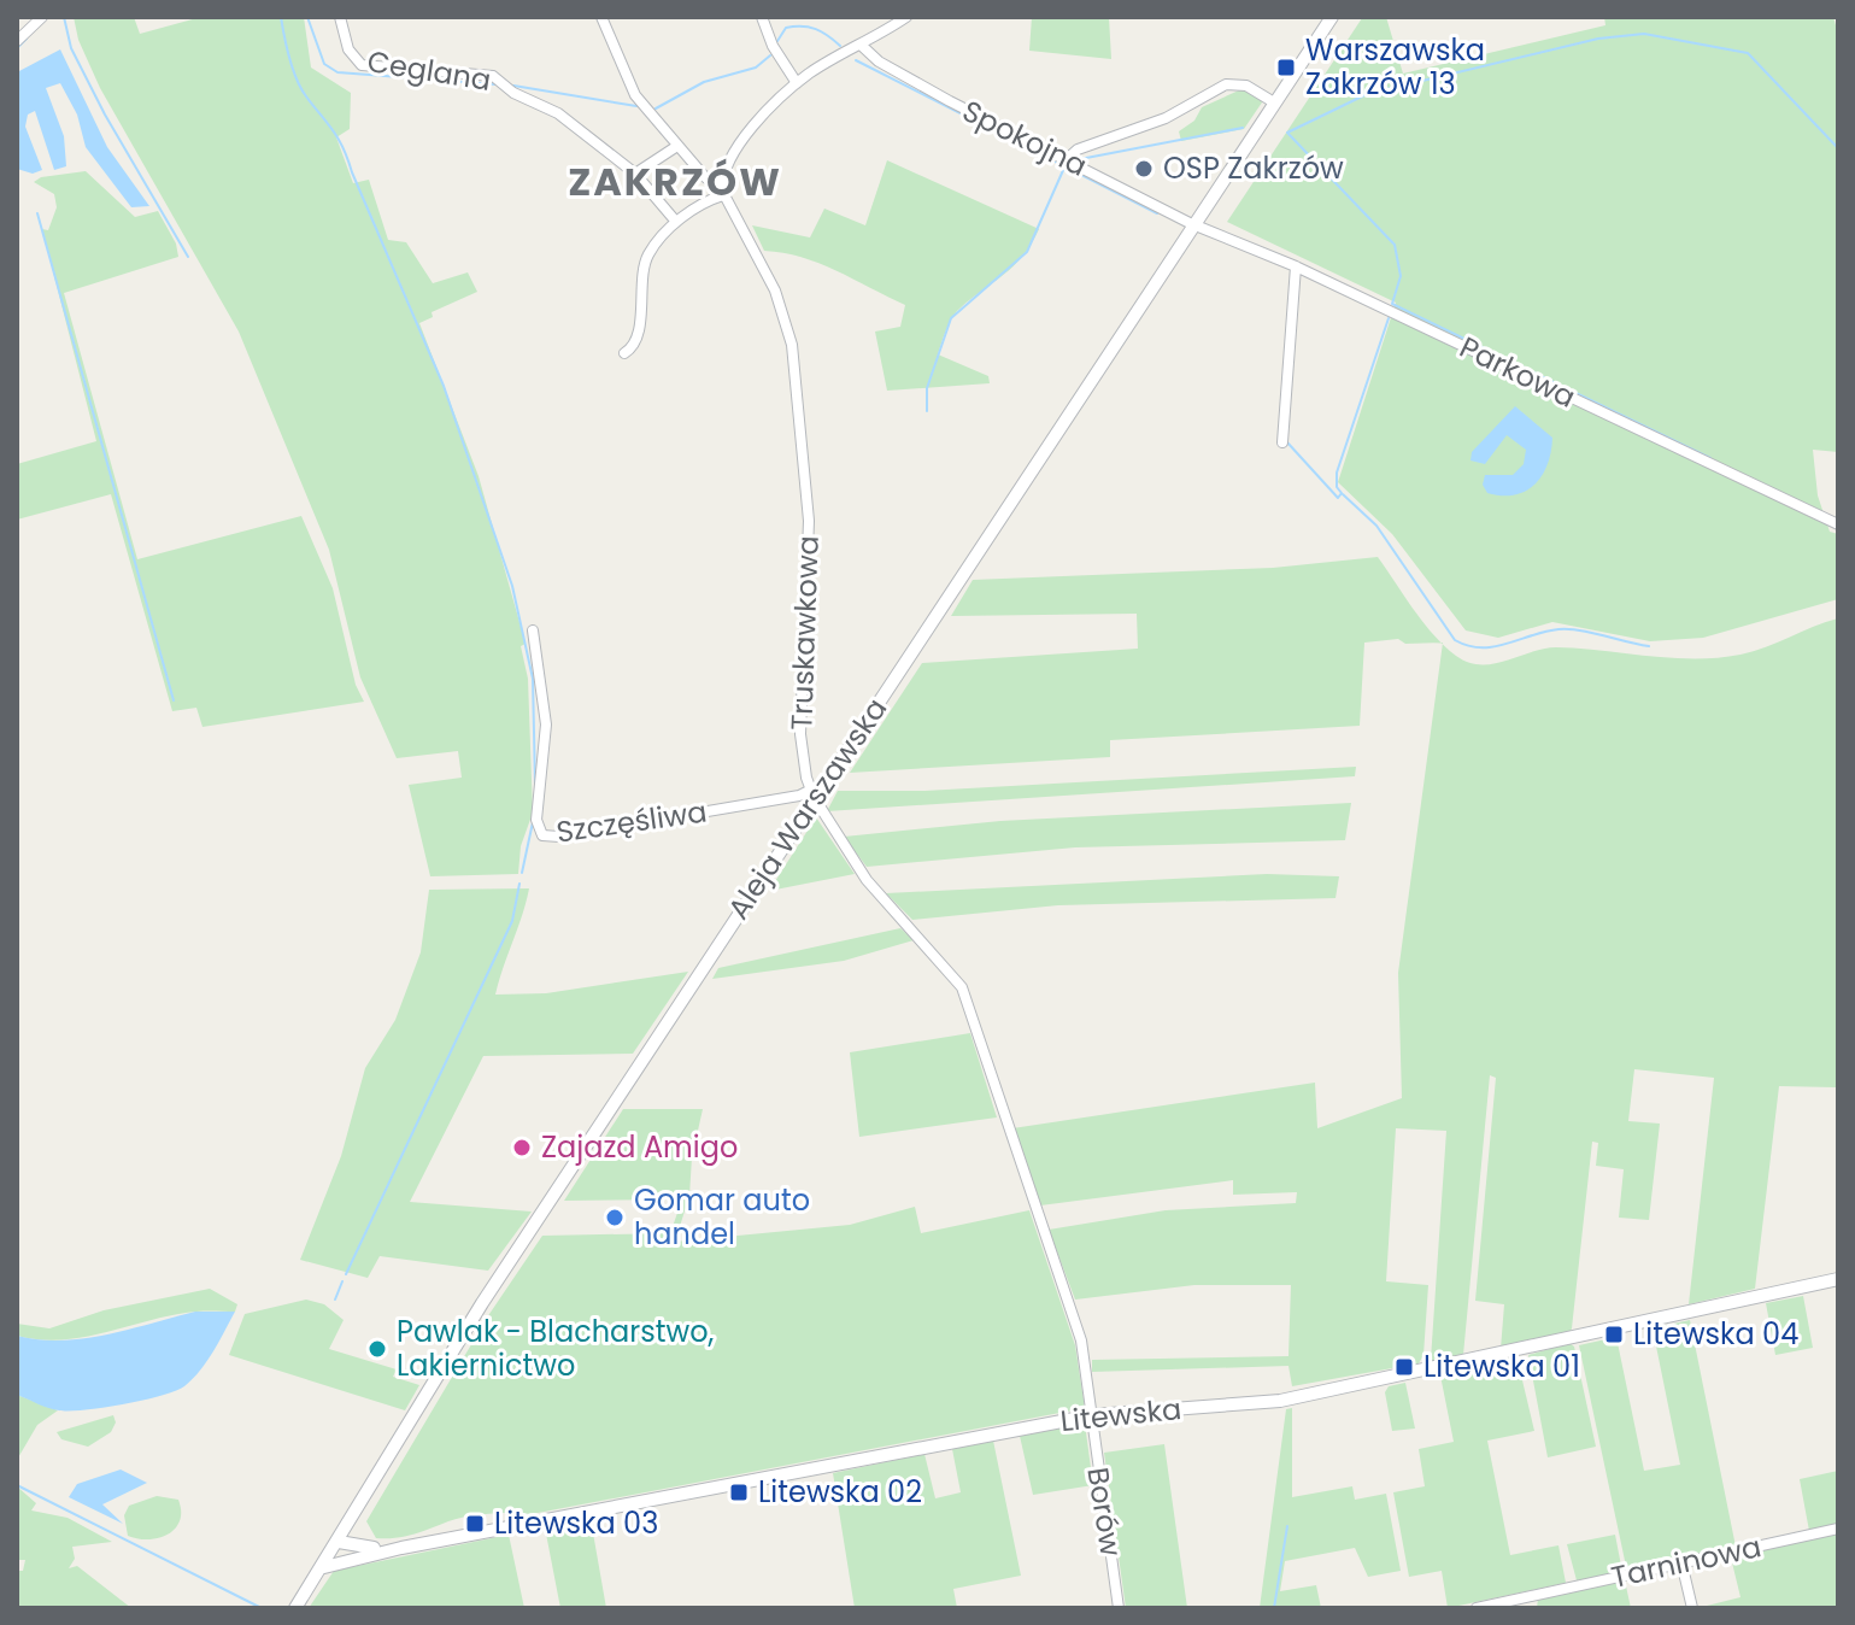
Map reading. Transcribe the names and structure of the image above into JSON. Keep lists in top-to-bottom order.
{
  "streets": {
    "street": [
      "Ceglana",
      "Spokojna",
      "Parkowa",
      "Truskawkowa",
      "Aleja Warszawska",
      "Szczęśliwa",
      "Litewska",
      "Borów",
      "Tarninowa"
    ]
  },
  "crossings": [
    ["Spokojna", "Parkowa"],
    ["Spokojna", "Aleja Warszawska"],
    ["Parkowa", "Aleja Warszawska"],
    ["Truskawkowa", "Aleja Warszawska"],
    ["Truskawkowa", "Szczęśliwa"],
    ["Truskawkowa", "Litewska"],
    ["Truskawkowa", "Borów"],
    ["Aleja Warszawska", "Szczęśliwa"],
    ["Aleja Warszawska", "Litewska"],
    ["Litewska", "Borów"]
  ],
  "districts": ["ZAKRZÓW"],
  "places": {
    "transit": [
      "Warszawska Zakrzów 13",
      "Litewska 04",
      "Litewska 01",
      "Litewska 02",
      "Litewska 03"
    ],
    "other": [
      "OSP Zakrzów",
      "Zajazd Amigo",
      "Gomar auto handel",
      "Pawlak - Blacharstwo, Lakiernictwo"
    ]
  }
}
